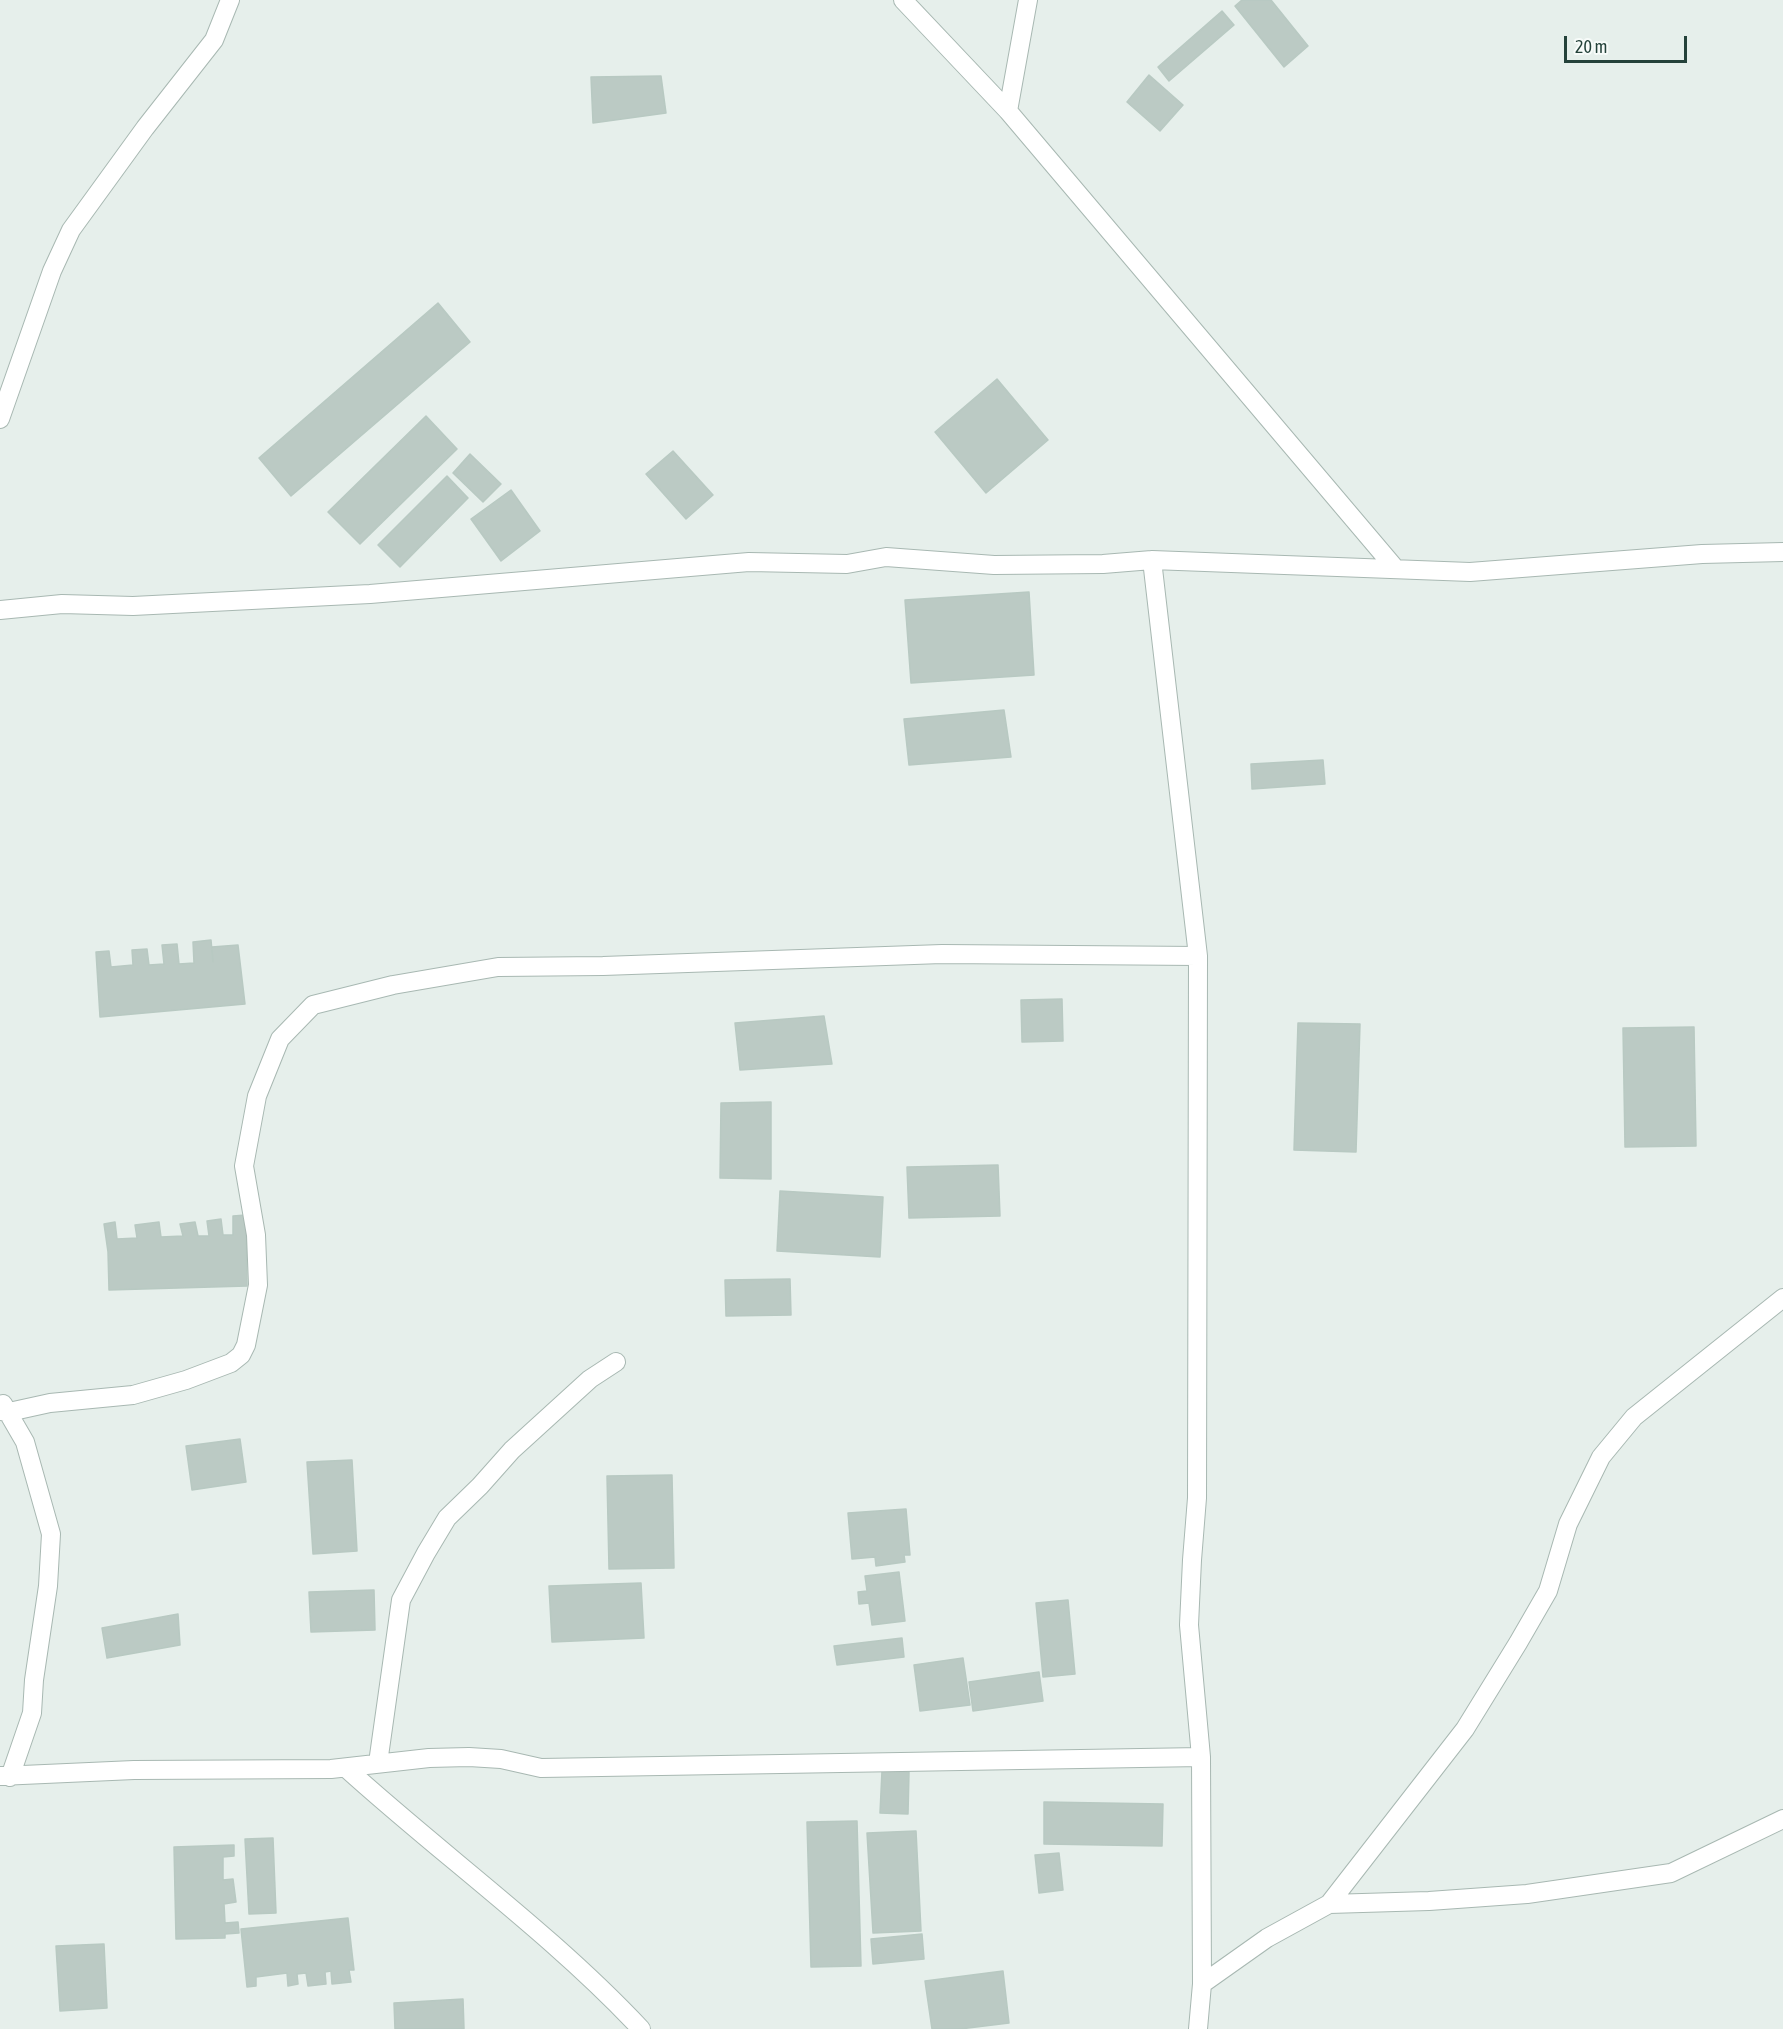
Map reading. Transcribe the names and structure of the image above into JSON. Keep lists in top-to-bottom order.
{
  "scale_bar": "20 m"
}
